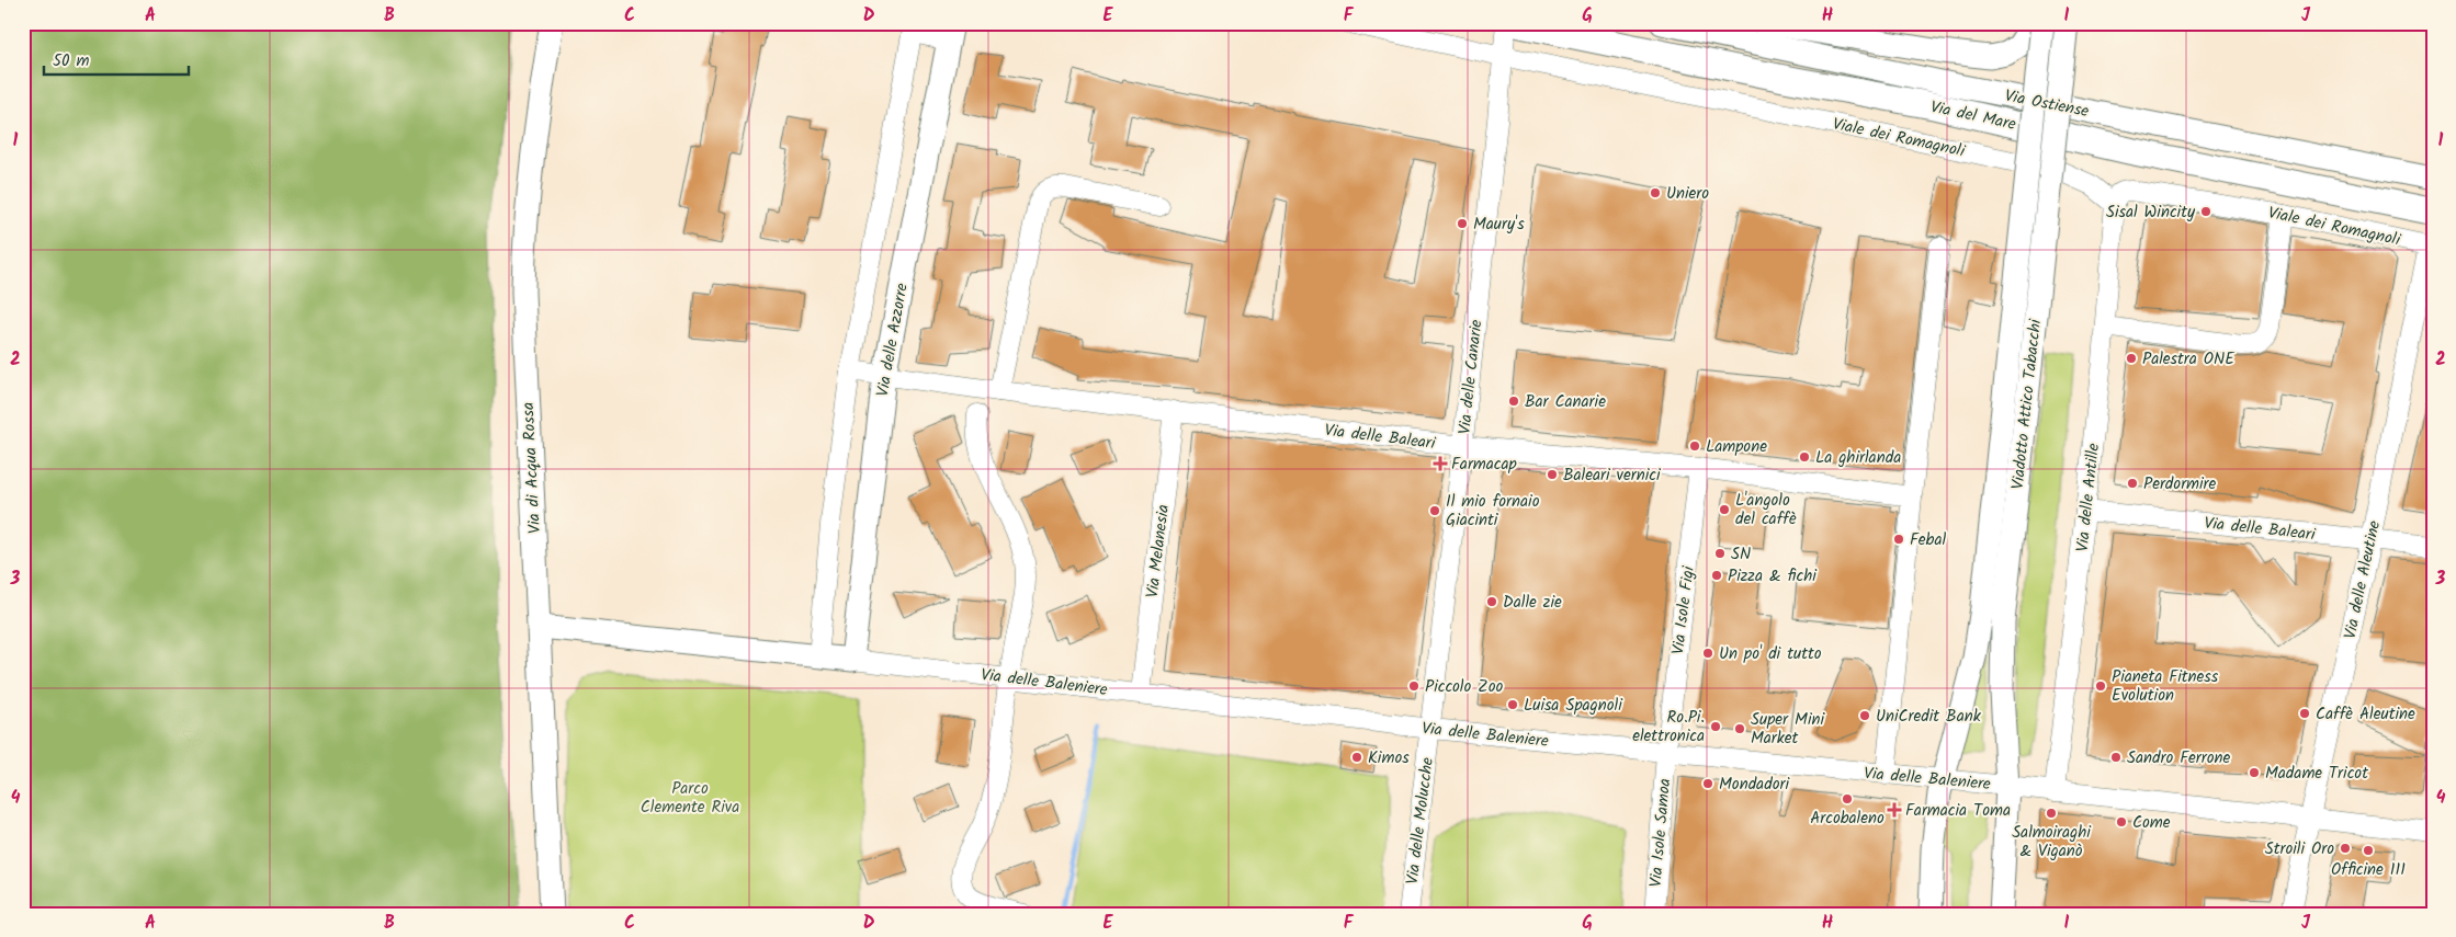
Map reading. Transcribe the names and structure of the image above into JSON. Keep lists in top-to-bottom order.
{
  "streets": {
    "main road": ["Via del Mare"],
    "street": [
      "Via Ostiense",
      "Viale dei Romagnoli",
      "Via delle Azzorre",
      "Via delle Canarie",
      "Viadotto Attico Tabacchi",
      "Via delle Baleari",
      "Via di Acqua Rossa",
      "Via delle Antille",
      "Via Melanesia",
      "Via delle Aleutine",
      "Via Isole Figi",
      "Via delle Baleniere",
      "Via delle Molucche",
      "Via Isole Samoa"
    ]
  },
  "crossings": [
    ["Viale dei Romagnoli", "Via delle Canarie"],
    ["Viale dei Romagnoli", "Via delle Antille"],
    ["Viale dei Romagnoli", "Via delle Aleutine"],
    ["Via delle Azzorre", "Via delle Baleari"],
    ["Via delle Azzorre", "Via delle Baleniere"],
    ["Via delle Canarie", "Via delle Baleari"],
    ["Via delle Canarie", "Via delle Baleniere"],
    ["Via delle Canarie", "Via delle Molucche"],
    ["Viadotto Attico Tabacchi", "Via delle Baleniere"],
    ["Via delle Baleari", "Via delle Antille"],
    ["Via delle Baleari", "Via Melanesia"],
    ["Via delle Baleari", "Via delle Aleutine"],
    ["Via delle Baleari", "Via Isole Figi"],
    ["Via di Acqua Rossa", "Via delle Baleniere"],
    ["Via delle Antille", "Via delle Baleniere"],
    ["Via Melanesia", "Via delle Baleniere"],
    ["Via delle Aleutine", "Via delle Baleniere"],
    ["Via Isole Figi", "Via delle Baleniere"],
    ["Via Isole Figi", "Via Isole Samoa"],
    ["Via delle Baleniere", "Via delle Molucche"],
    ["Via delle Baleniere", "Via Isole Samoa"]
  ],
  "parks": ["Parco Clemente Riva"],
  "places": {
    "other": [
      "Uniero",
      "Sisal Wincity",
      "Maury's",
      "Palestra ONE",
      "Bar Canarie",
      "Lampone",
      "La ghirlanda",
      "Baleari vernici",
      "Perdormire",
      "L'angolo del caffè",
      "Il mio fornaio Giacinti",
      "Febal",
      "SN",
      "Pizza & fichi",
      "Dalle zie",
      "Un po' di tutto",
      "Piccolo Zoo",
      "Pianeta Fitness Evolution",
      "Luisa Spagnoli",
      "Caffè Aleutine",
      "UniCredit Bank",
      "Ro.Pi. elettronica",
      "Super Mini Market",
      "Kimos",
      "Sandro Ferrone",
      "Madame Tricot",
      "Mondadori",
      "Arcobaleno",
      "Salmoiraghi & Viganò",
      "Come",
      "Stroili Oro",
      "Officine 111"
    ],
    "health": ["Farmacap", "Farmacia Toma"]
  },
  "scale_bar": "50 m",
  "grid": {
    "columns": [
      "A",
      "B",
      "C",
      "D",
      "E",
      "F",
      "G",
      "H",
      "I",
      "J"
    ],
    "rows": [
      "1",
      "2",
      "3",
      "4"
    ]
  }
}
